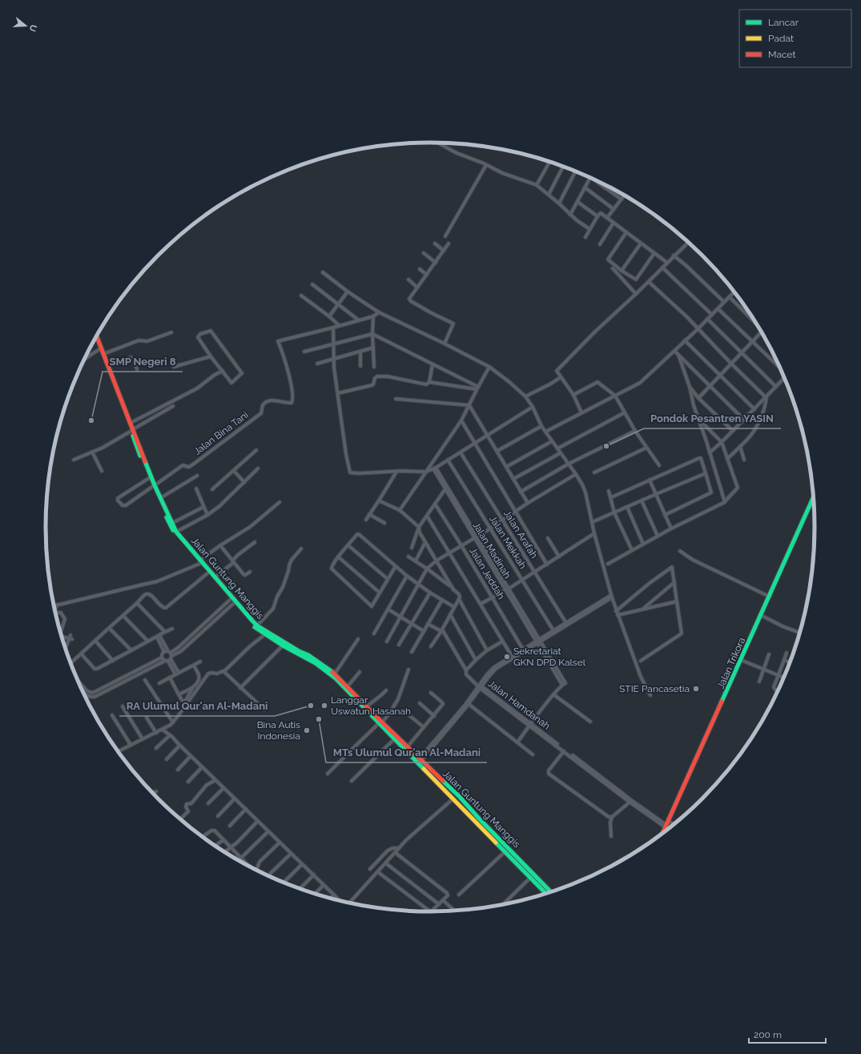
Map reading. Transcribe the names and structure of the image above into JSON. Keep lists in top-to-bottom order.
{
  "streets": {
    "street": [
      "Jalan Bina Tani",
      "Jalan Arafah",
      "Jalan Mekkah",
      "Jalan Madinah",
      "Jalan Jeddah",
      "Jalan Guntung Manggis",
      "Jalan Trikora",
      "Jalan Hamdanah"
    ]
  },
  "crossings": [
    ["Jalan Bina Tani", "Jalan Guntung Manggis"],
    ["Jalan Trikora", "Jalan Hamdanah"]
  ],
  "places": [
    "SMP Negeri 8",
    "Pondok Pesantren YASIN",
    "Sekretariat GKN DPD Kalsel",
    "STIE Pancasetia",
    "RA Ulumul Qur'an Al-Madani",
    "Langgar Uswatun Hasanah",
    "MTs Ulumul Qur'an Al-Madani",
    "Bina Autis Indonesia"
  ],
  "legend": ["Lancar", "Padat", "Macet"],
  "scale_bar": "200 m",
  "north": "right"
}
